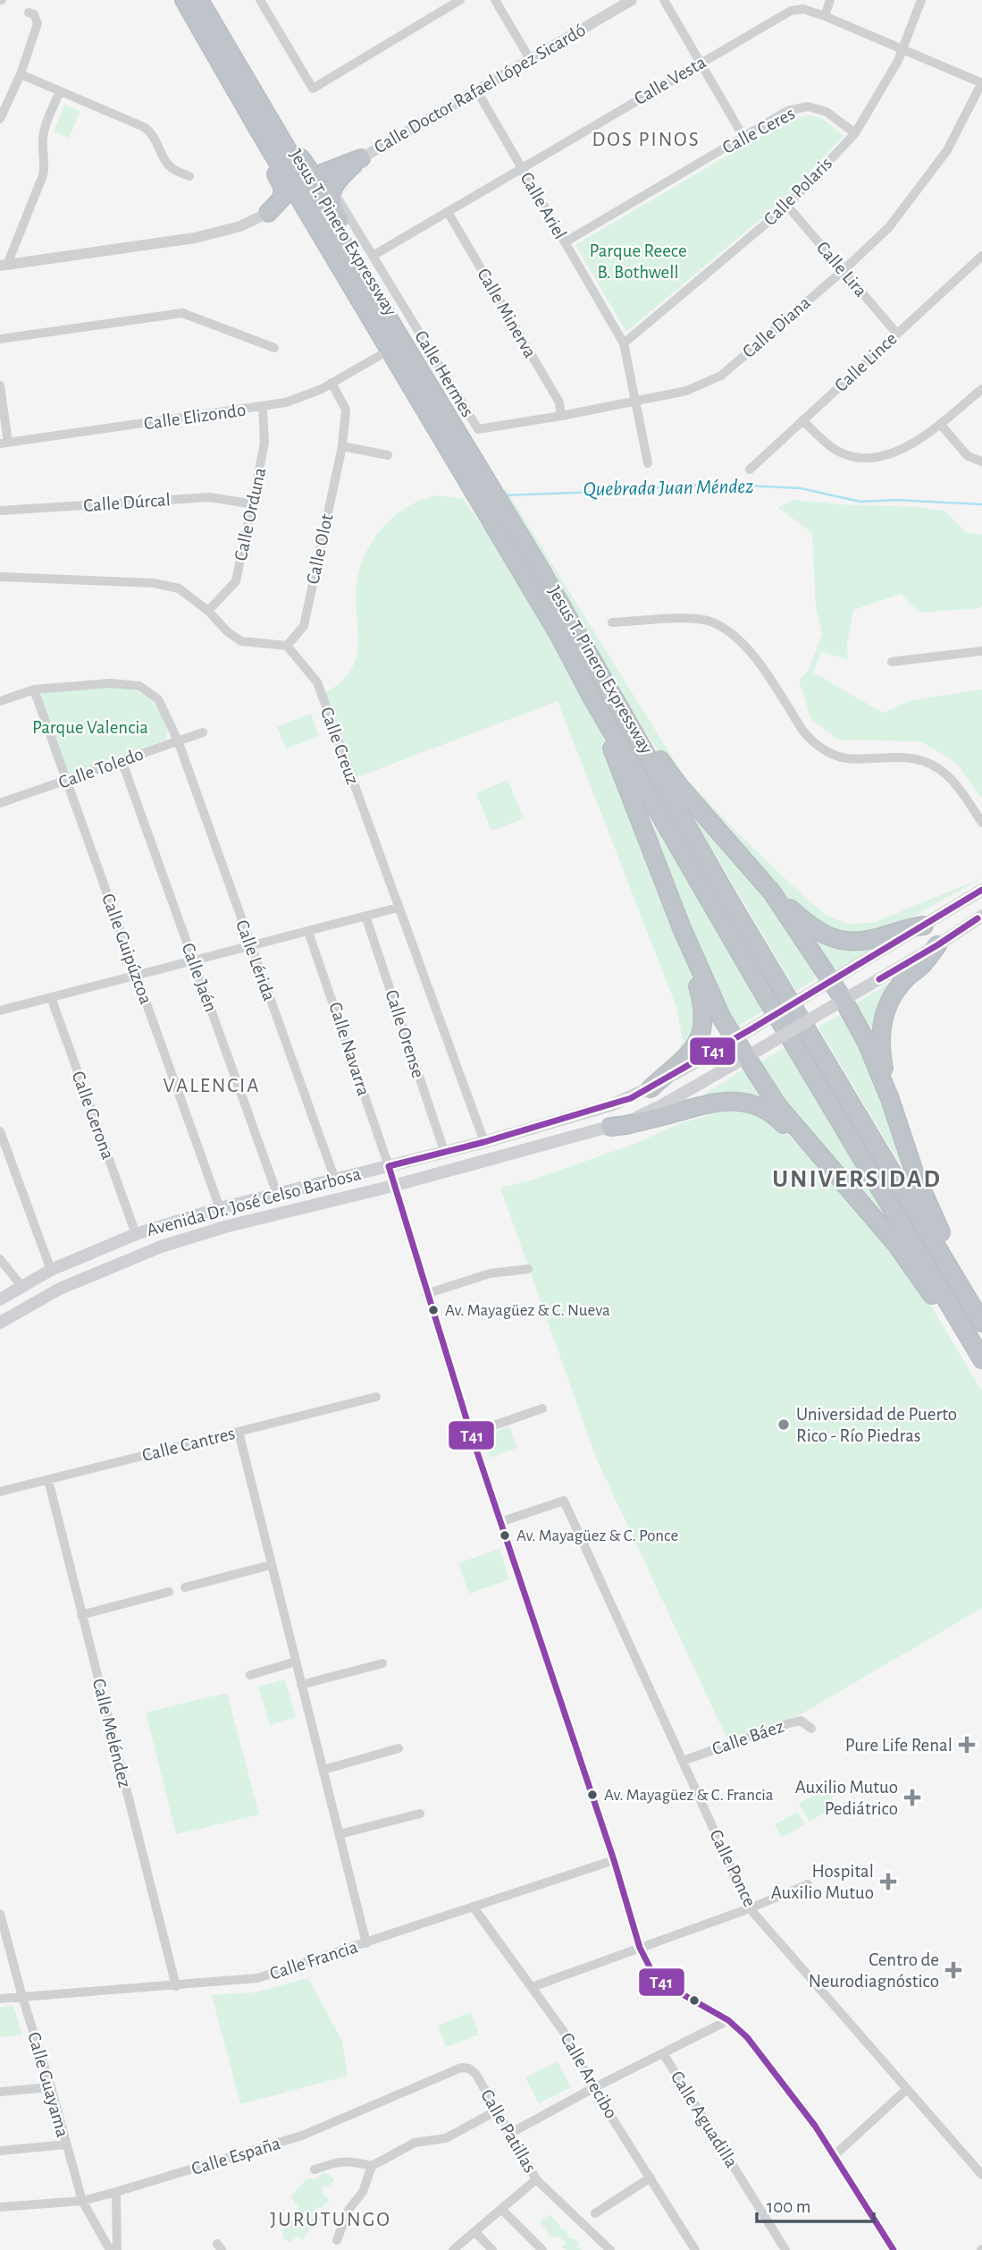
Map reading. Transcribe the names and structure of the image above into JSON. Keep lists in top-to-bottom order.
{
  "streets": {
    "highway": ["Jesus T. Pinero Expressway"],
    "main road": ["Avenida Dr. José Celso Barbosa"],
    "street": [
      "Calle Vesta",
      "Calle Doctor Rafael López Sicardó",
      "Calle Ceres",
      "Calle Polaris",
      "Calle Ariel",
      "Calle Lira",
      "Calle Minerva",
      "Calle Diana",
      "Calle Lince",
      "Calle Hermes",
      "Calle Elizondo",
      "Calle Dúrcal",
      "Calle Orduna",
      "Calle Olot",
      "Calle Creuz",
      "Calle Toledo",
      "Calle Guipúzcoa",
      "Calle Lérida",
      "Calle Jaén",
      "Calle Orense",
      "Calle Navarra",
      "Calle Gerona",
      "Calle Cantres",
      "Calle Meléndez",
      "Calle Báez",
      "Calle Ponce",
      "Calle Francia",
      "Calle Arecibo",
      "Calle Guayama",
      "Calle Aguadilla",
      "Calle Patillas",
      "Calle España"
    ]
  },
  "crossings": [
    ["Calle Vesta", "Calle Polaris"],
    ["Calle Vesta", "Calle Ariel"],
    ["Calle Vesta", "Calle Minerva"],
    ["Calle Vesta", "Calle Diana"],
    ["Calle Vesta", "Calle Hermes"],
    ["Calle Doctor Rafael López Sicardó", "Calle Ariel"],
    ["Calle Ceres", "Calle Polaris"],
    ["Calle Ceres", "Calle Ariel"],
    ["Calle Polaris", "Calle Ariel"],
    ["Calle Polaris", "Calle Lira"],
    ["Calle Ariel", "Calle Diana"],
    ["Calle Lira", "Calle Diana"],
    ["Calle Lira", "Calle Lince"],
    ["Calle Minerva", "Calle Diana"],
    ["Calle Diana", "Calle Hermes"],
    ["Calle Elizondo", "Calle Orduna"],
    ["Calle Elizondo", "Calle Olot"],
    ["Calle Dúrcal", "Calle Orduna"],
    ["Calle Olot", "Calle Creuz"],
    ["Calle Creuz", "Avenida Dr. José Celso Barbosa"],
    ["Calle Toledo", "Calle Guipúzcoa"],
    ["Calle Toledo", "Calle Lérida"],
    ["Calle Toledo", "Calle Jaén"],
    ["Calle Guipúzcoa", "Calle Lérida"],
    ["Calle Guipúzcoa", "Avenida Dr. José Celso Barbosa"],
    ["Calle Lérida", "Avenida Dr. José Celso Barbosa"],
    ["Calle Jaén", "Avenida Dr. José Celso Barbosa"],
    ["Calle Orense", "Avenida Dr. José Celso Barbosa"],
    ["Calle Navarra", "Avenida Dr. José Celso Barbosa"],
    ["Calle Gerona", "Avenida Dr. José Celso Barbosa"],
    ["Calle Cantres", "Calle Meléndez"],
    ["Calle Meléndez", "Calle Francia"],
    ["Calle Báez", "Calle Ponce"],
    ["Calle Francia", "Calle Arecibo"],
    ["Calle Francia", "Calle Guayama"],
    ["Calle Guayama", "Calle España"],
    ["Calle Patillas", "Calle España"]
  ],
  "districts": [
    "DOS PINOS",
    "VALENCIA",
    "UNIVERSIDAD",
    "JURUTUNGO"
  ],
  "water": ["Quebrada Juan Méndez"],
  "parks": ["Parque Reece B. Bothwell", "Parque Valencia"],
  "places": {
    "other": [
      "Av. Mayagüez & C. Nueva",
      "Universidad de Puerto Rico - Río Piedras",
      "Av. Mayagüez & C. Ponce",
      "Av. Mayagüez & C. Francia"
    ],
    "health": [
      "Pure Life Renal",
      "Auxilio Mutuo Pediátrico",
      "Hospital Auxilio Mutuo",
      "Centro de Neurodiagnóstico"
    ]
  },
  "lines": ["transit line T41"],
  "scale_bar": "100 m"
}
